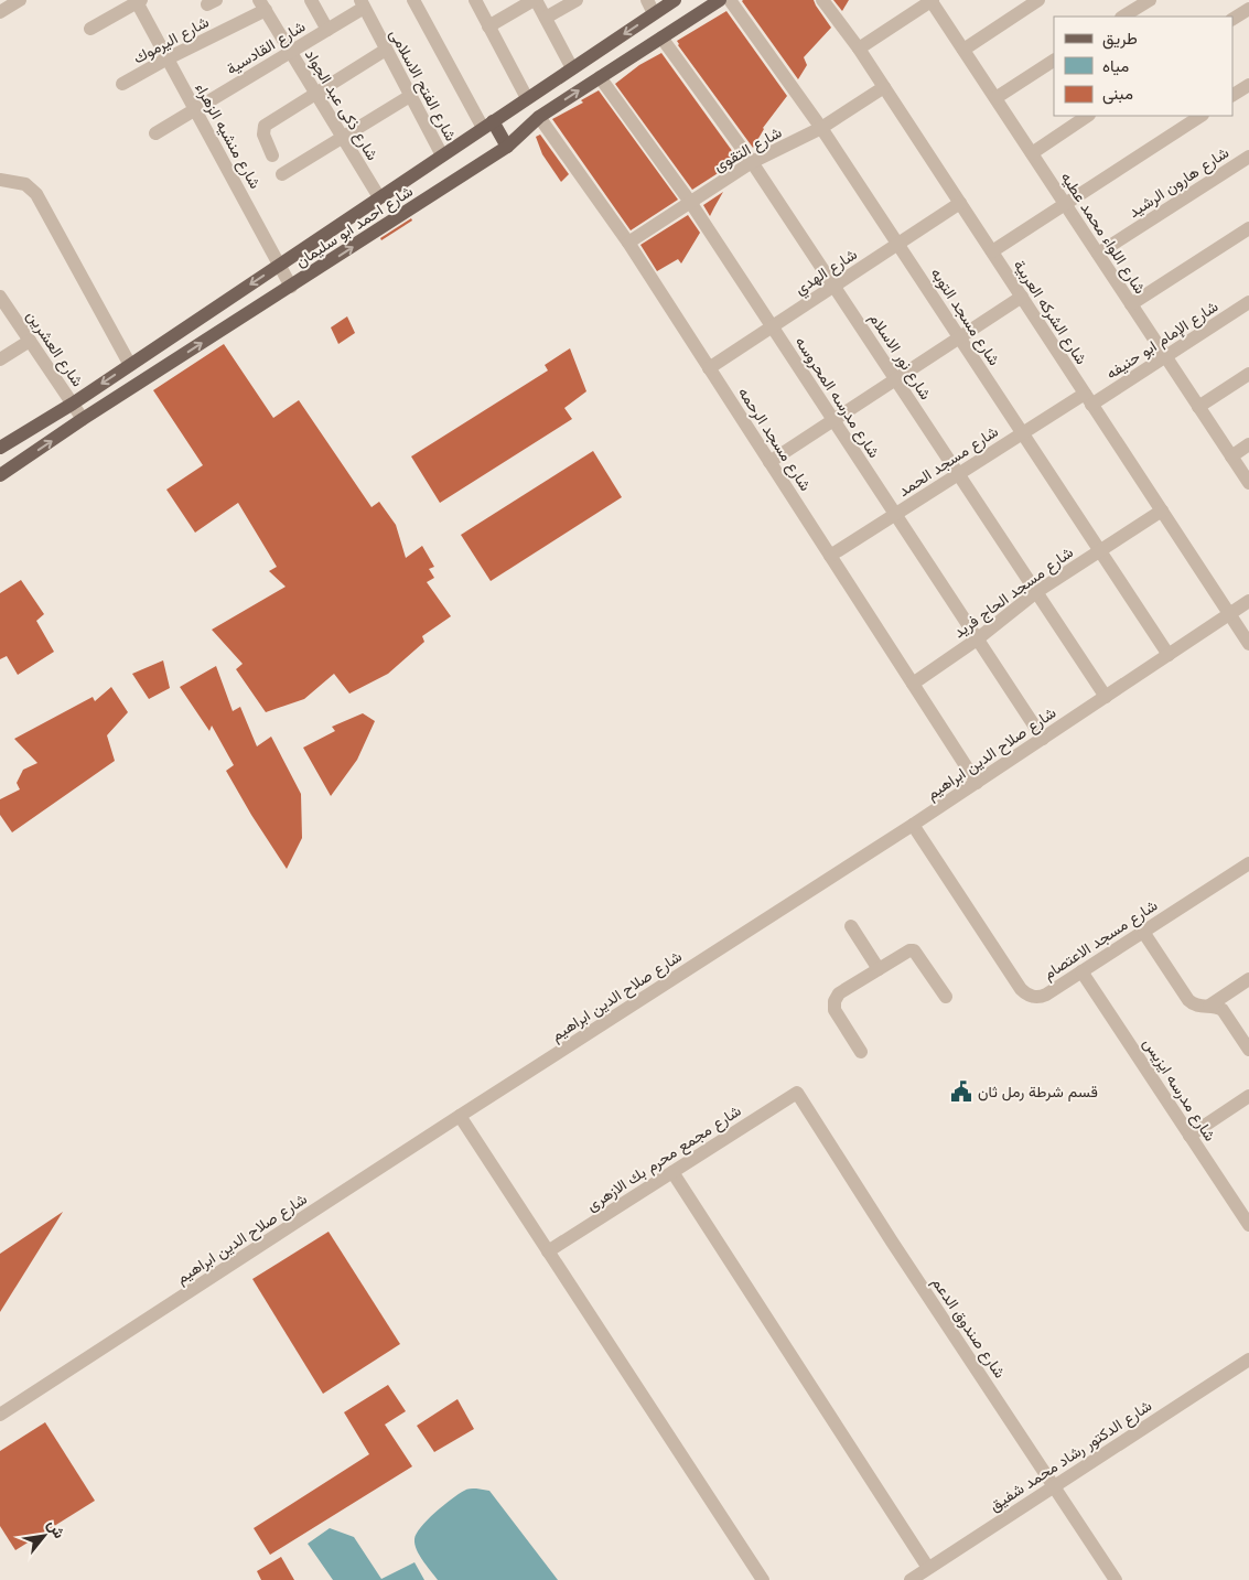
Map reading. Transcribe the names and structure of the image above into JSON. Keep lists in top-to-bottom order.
{
  "streets": {
    "main road": ["شارع احمد ابو سليمان"],
    "street": [
      "شارع اليرموك",
      "شارع القادسية",
      "شارع الفتح الاسلامى",
      "شارع ذكى عبد الجواد",
      "شارع منشيه الزهراء",
      "شارع التقوى",
      "شارع هارون الرشيد",
      "شارع اللواء محمد عطيه",
      "شارع الهدي",
      "شارع الشركه العربية",
      "شارع مسجد التوبه",
      "شارع الإمام ابو حنيفه",
      "شارع العشرين",
      "شارع نور الاسلام",
      "شارع مدرسه المحروسه",
      "شارع مسجد الرحمه",
      "شارع مسجد الحمد",
      "شارع مسجد الحاج فريد",
      "شارع صلاح الدين ابراهيم",
      "شارع مسجد الاعتصام",
      "شارع مدرسه ايزيس",
      "شارع مجمع محرم بك الازهرى",
      "شارع صندوق الدعم",
      "شارع الدكتور رشاد محمد شفيق"
    ]
  },
  "crossings": [
    ["شارع اليرموك", "شارع ذكى عبد الجواد"],
    ["شارع اليرموك", "شارع منشيه الزهراء"],
    ["شارع القادسية", "شارع الفتح الاسلامى"],
    ["شارع القادسية", "شارع ذكى عبد الجواد"],
    ["شارع القادسية", "شارع منشيه الزهراء"],
    ["شارع الفتح الاسلامى", "شارع احمد ابو سليمان"],
    ["شارع ذكى عبد الجواد", "شارع احمد ابو سليمان"],
    ["شارع منشيه الزهراء", "شارع احمد ابو سليمان"],
    ["شارع التقوى", "شارع الشركه العربية"],
    ["شارع التقوى", "شارع مسجد التوبه"],
    ["شارع التقوى", "شارع نور الاسلام"],
    ["شارع التقوى", "شارع مدرسه المحروسه"],
    ["شارع التقوى", "شارع مسجد الرحمه"],
    ["شارع هارون الرشيد", "شارع اللواء محمد عطيه"],
    ["شارع احمد ابو سليمان", "شارع العشرين"],
    ["شارع احمد ابو سليمان", "شارع نور الاسلام"],
    ["شارع احمد ابو سليمان", "شارع مدرسه المحروسه"],
    ["شارع احمد ابو سليمان", "شارع مسجد الرحمه"],
    ["شارع اللواء محمد عطيه", "شارع الإمام ابو حنيفه"],
    ["شارع الهدي", "شارع الشركه العربية"],
    ["شارع الهدي", "شارع مسجد التوبه"],
    ["شارع الهدي", "شارع نور الاسلام"],
    ["شارع الهدي", "شارع مدرسه المحروسه"],
    ["شارع الهدي", "شارع مسجد الرحمه"],
    ["شارع الشركه العربية", "شارع الإمام ابو حنيفه"],
    ["شارع الشركه العربية", "شارع مسجد الحمد"],
    ["شارع الشركه العربية", "شارع مسجد الحاج فريد"],
    ["شارع الشركه العربية", "شارع صلاح الدين ابراهيم"],
    ["شارع مسجد التوبه", "شارع مسجد الحمد"],
    ["شارع مسجد التوبه", "شارع مسجد الحاج فريد"],
    ["شارع مسجد التوبه", "شارع صلاح الدين ابراهيم"],
    ["شارع الإمام ابو حنيفه", "شارع مسجد الحمد"],
    ["شارع نور الاسلام", "شارع مسجد الحمد"],
    ["شارع نور الاسلام", "شارع مسجد الحاج فريد"],
    ["شارع نور الاسلام", "شارع صلاح الدين ابراهيم"],
    ["شارع مدرسه المحروسه", "شارع مسجد الحمد"],
    ["شارع مدرسه المحروسه", "شارع مسجد الحاج فريد"],
    ["شارع مدرسه المحروسه", "شارع صلاح الدين ابراهيم"],
    ["شارع مسجد الرحمه", "شارع مسجد الحمد"],
    ["شارع مسجد الرحمه", "شارع مسجد الحاج فريد"],
    ["شارع مسجد الرحمه", "شارع صلاح الدين ابراهيم"],
    ["شارع صلاح الدين ابراهيم", "شارع مسجد الاعتصام"],
    ["شارع مسجد الاعتصام", "شارع مدرسه ايزيس"],
    ["شارع مجمع محرم بك الازهرى", "شارع صندوق الدعم"],
    ["شارع صندوق الدعم", "شارع الدكتور رشاد محمد شفيق"]
  ],
  "places": {
    "public building": ["قسم شرطة رمل ثان"]
  },
  "legend": ["طريق", "مياه", "مبنى"],
  "north": "top right"
}
